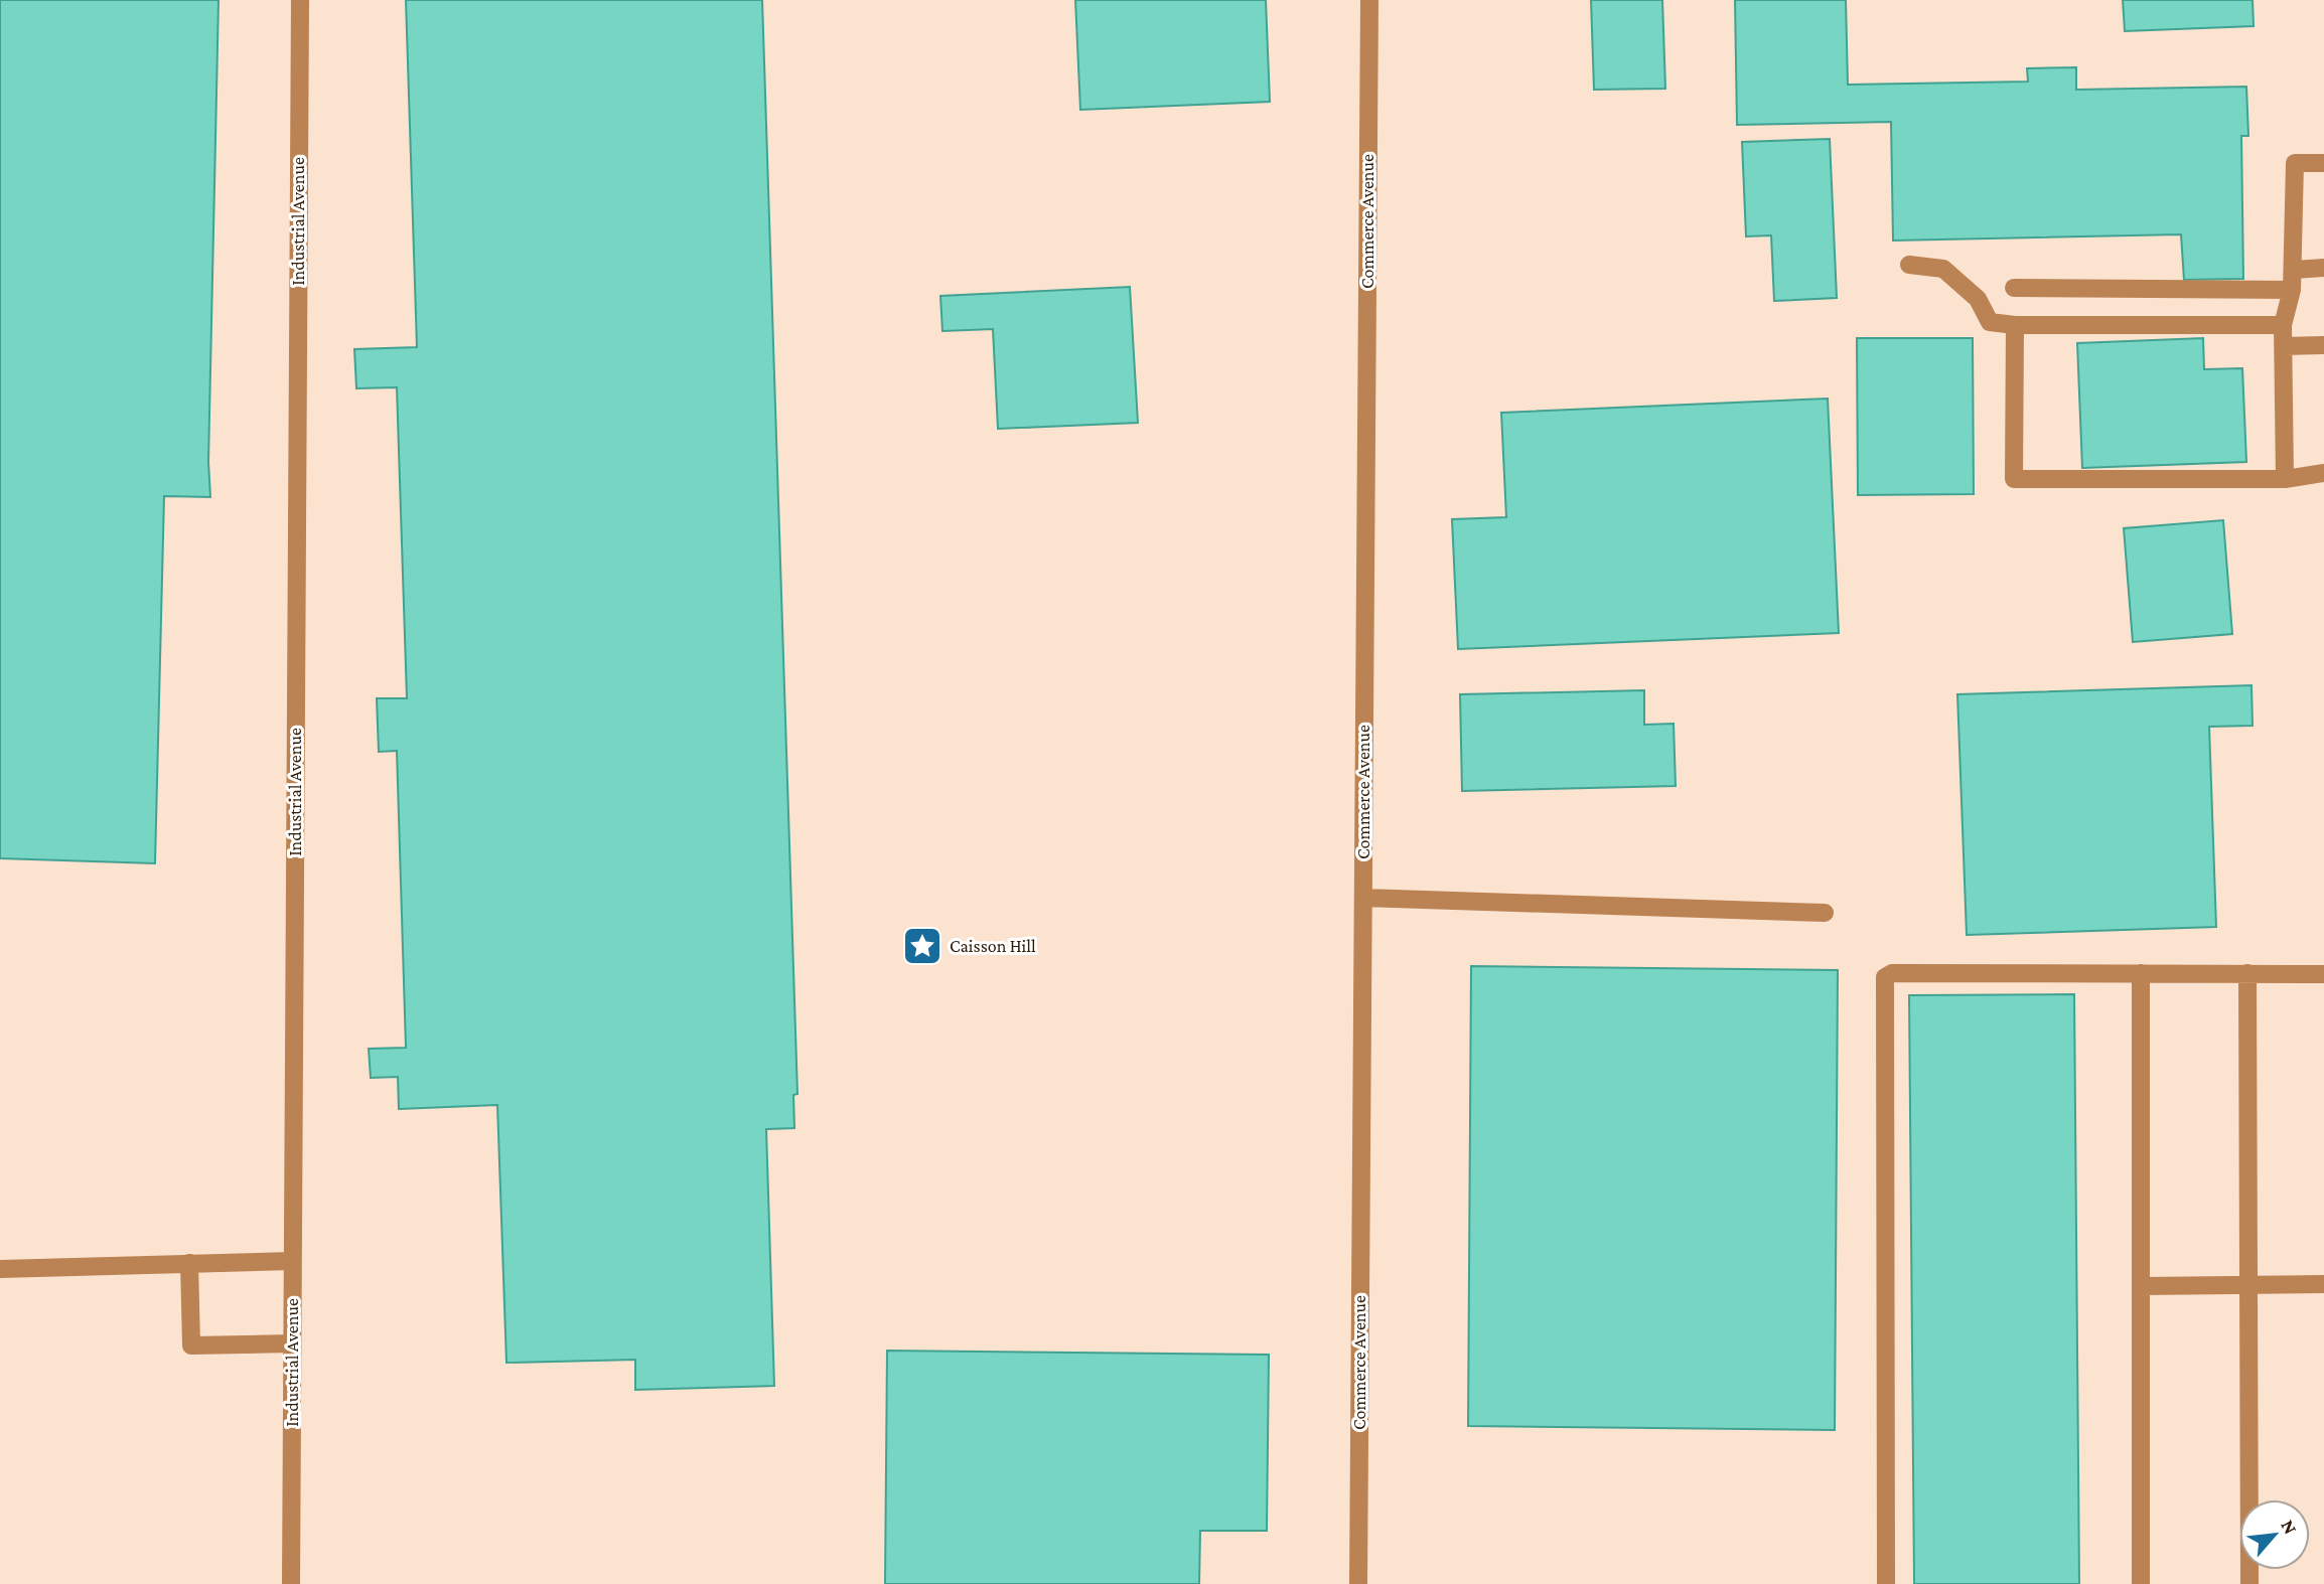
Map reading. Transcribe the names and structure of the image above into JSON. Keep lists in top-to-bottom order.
{
  "streets": {
    "street": ["Industrial Avenue", "Commerce Avenue"]
  },
  "places": {
    "place": ["Caisson Hill"]
  },
  "north": "top right"
}
